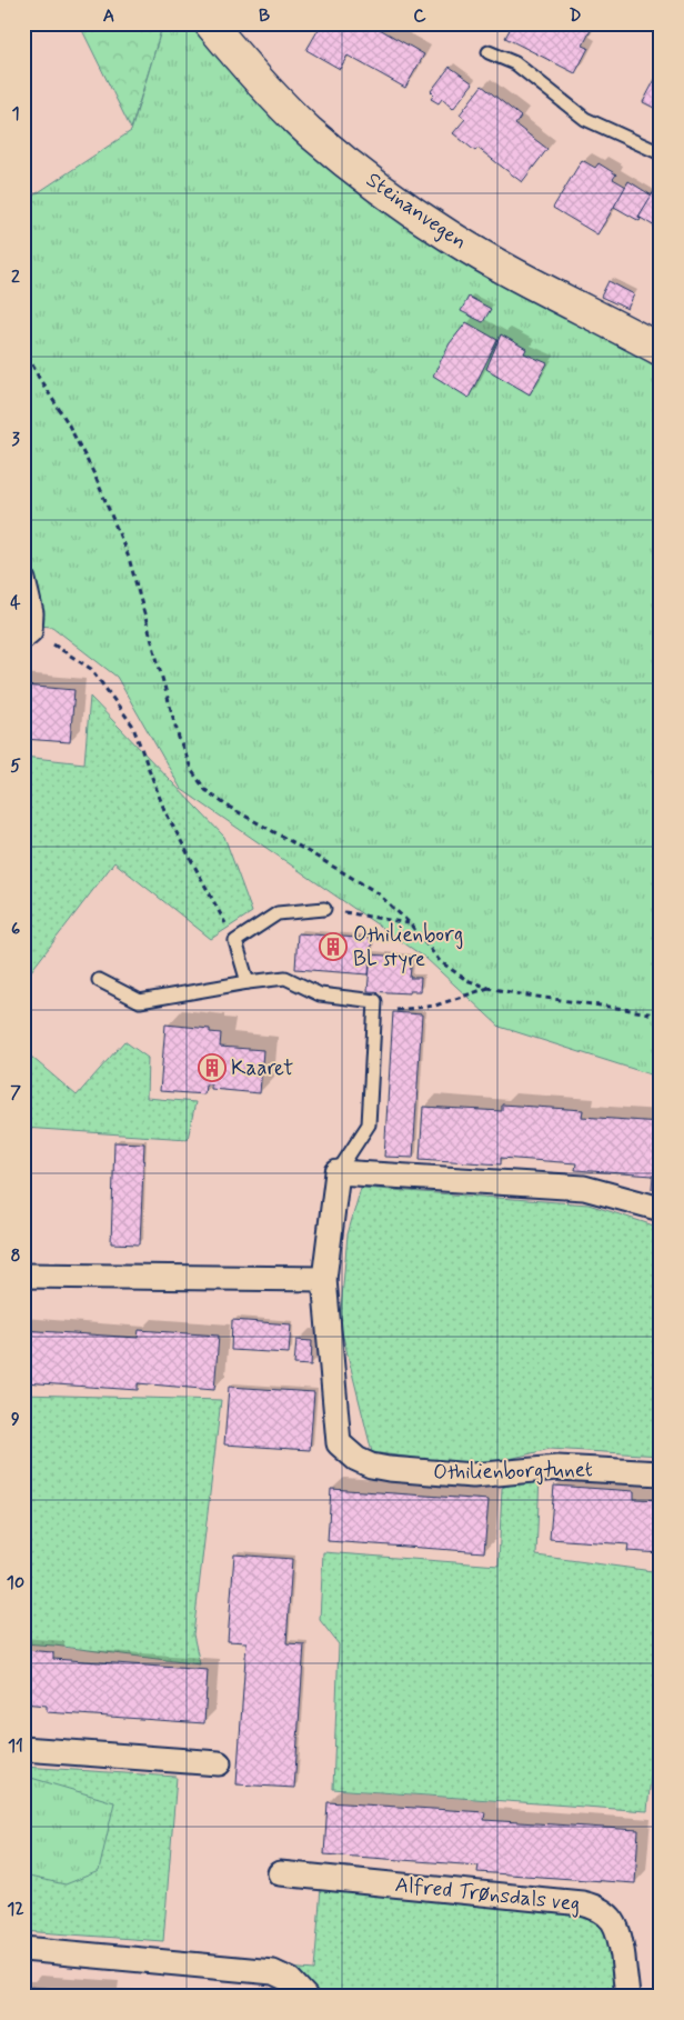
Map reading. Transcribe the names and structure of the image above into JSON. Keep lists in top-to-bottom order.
{
  "streets": {
    "main road": ["Steinanvegen"],
    "street": ["Othilienborgtunet", "Alfred Trønsdals veg"]
  },
  "places": {
    "building": ["Othilienborg BL styre", "Kaaret"]
  },
  "grid": {
    "columns": [
      "A",
      "B",
      "C",
      "D"
    ],
    "rows": [
      "1",
      "2",
      "3",
      "4",
      "5",
      "6",
      "7",
      "8",
      "9",
      "10",
      "11",
      "12"
    ]
  }
}
